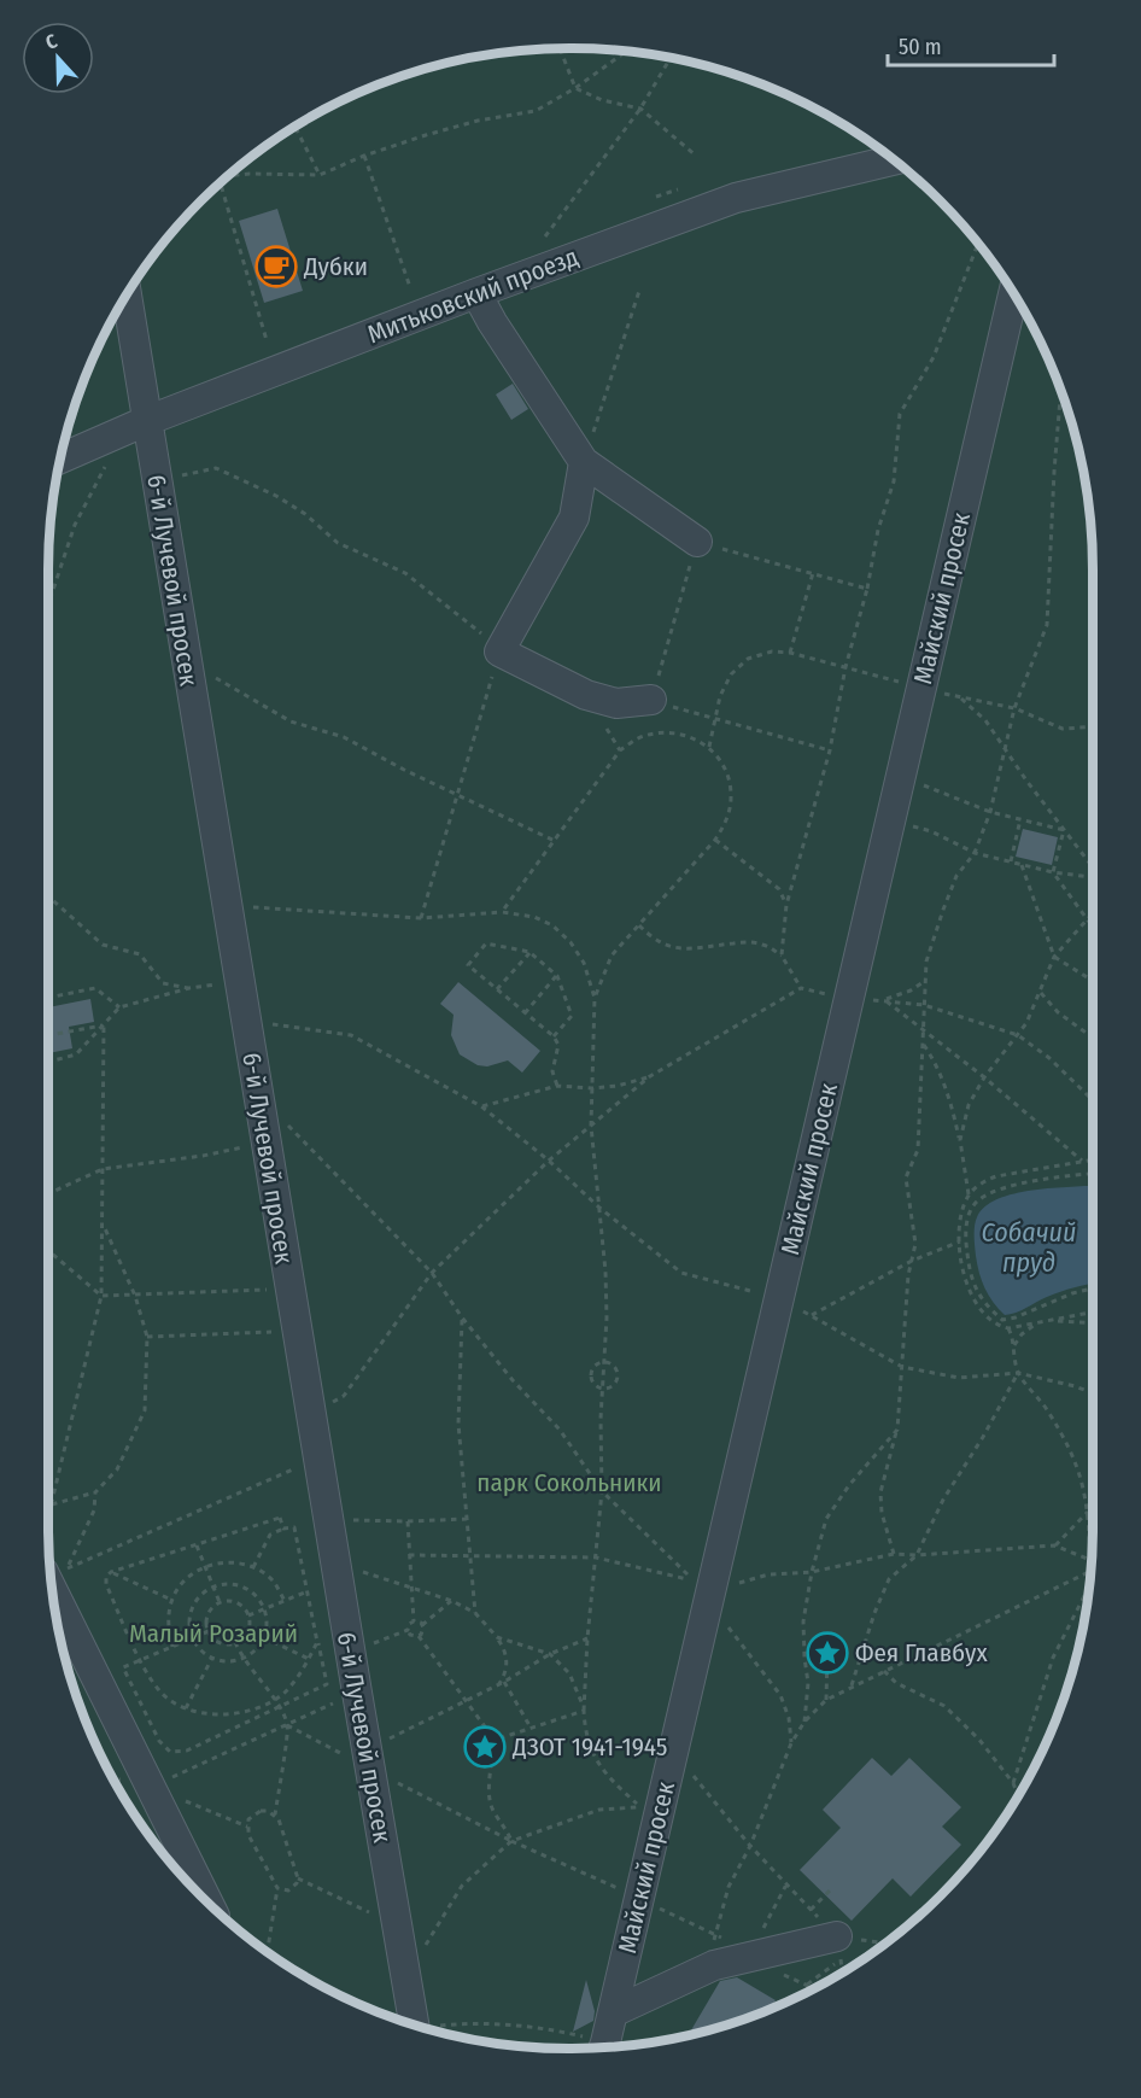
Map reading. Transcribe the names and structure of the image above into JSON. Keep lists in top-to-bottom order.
{
  "streets": {
    "street": ["Митьковский проезд", "6-й Лучевой просек", "Майский просек"]
  },
  "crossings": [
    ["Митьковский проезд", "6-й Лучевой просек"]
  ],
  "water": ["Собачий пруд"],
  "parks": ["парк Сокольники", "Малый Розарий"],
  "places": {
    "cafe": ["Дубки"],
    "place": ["Фея Главбух", "ДЗОТ 1941-1945"]
  },
  "scale_bar": "50 m",
  "north": "top"
}
